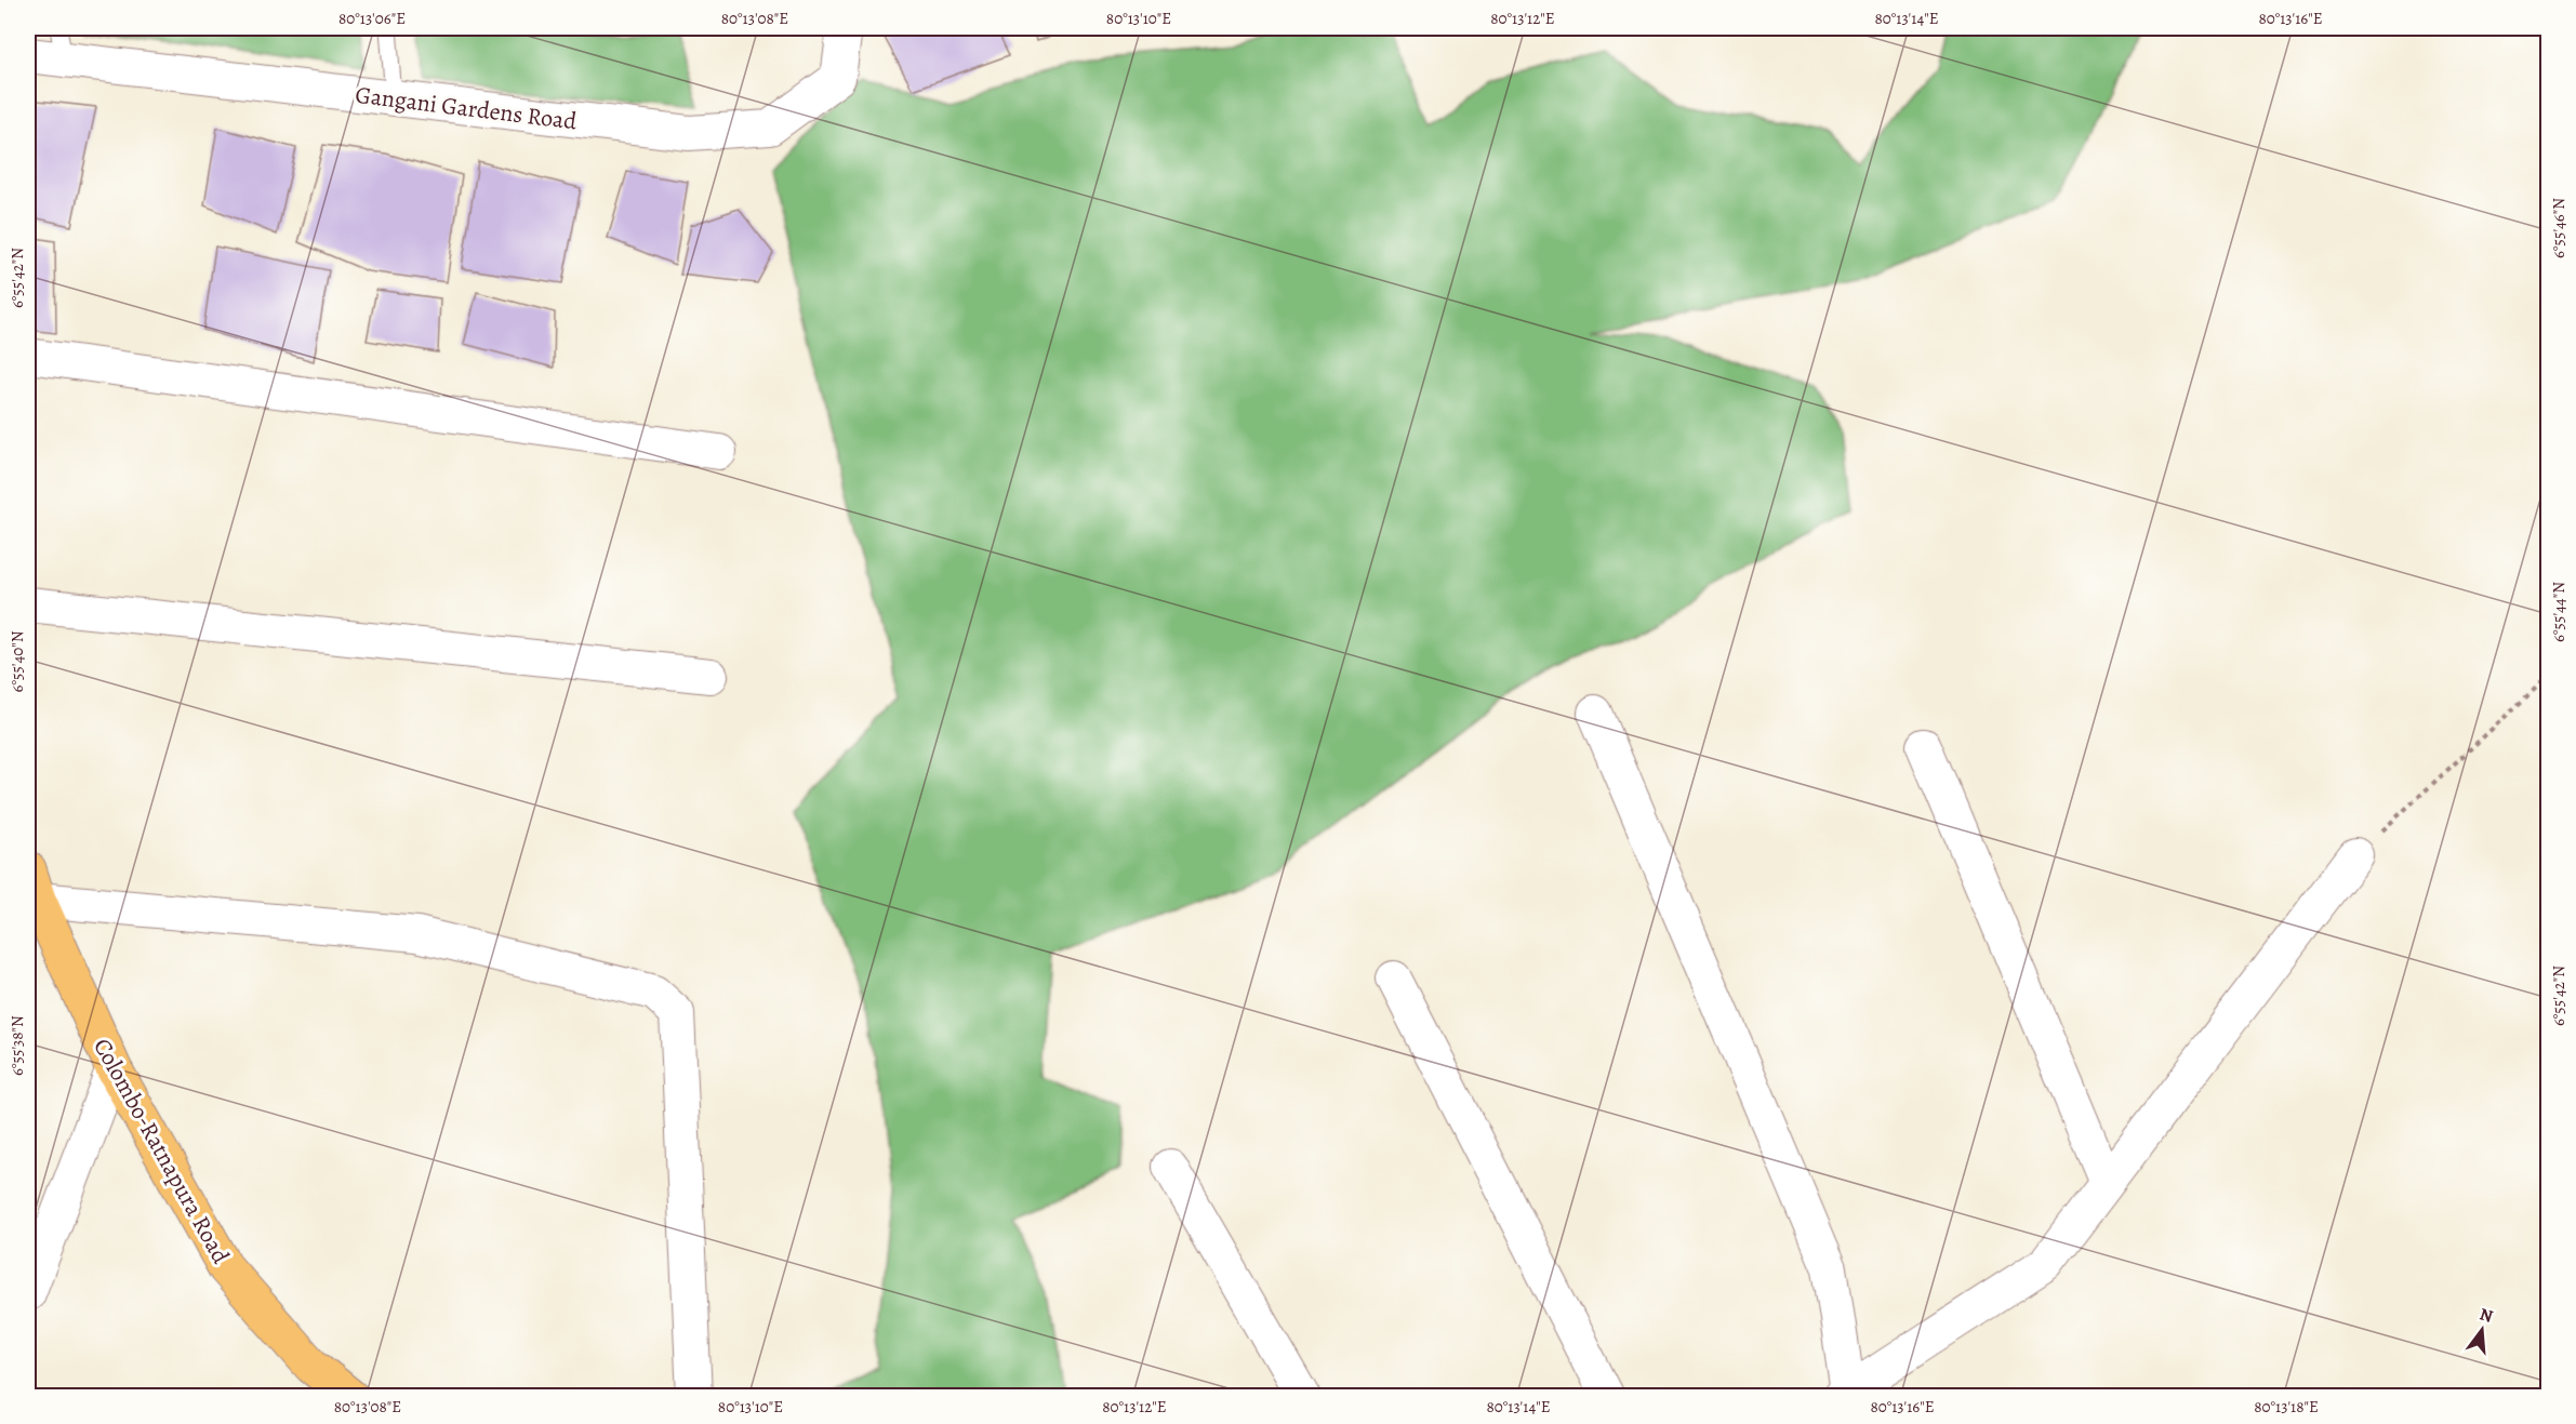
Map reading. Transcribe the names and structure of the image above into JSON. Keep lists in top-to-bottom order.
{
  "streets": {
    "highway": ["Colombo-Ratnapura Road"],
    "street": ["Gangani Gardens Road"]
  },
  "north": "top",
  "coordinates": [
    "80°13'06\"E",
    "80°13'08\"E",
    "80°13'10\"E",
    "80°13'12\"E",
    "80°13'14\"E",
    "80°13'16\"E",
    "6°55'46\"N",
    "6°55'42\"N",
    "6°55'44\"N",
    "6°55'40\"N",
    "6°55'38\"N",
    "80°13'18\"E"
  ]
}
